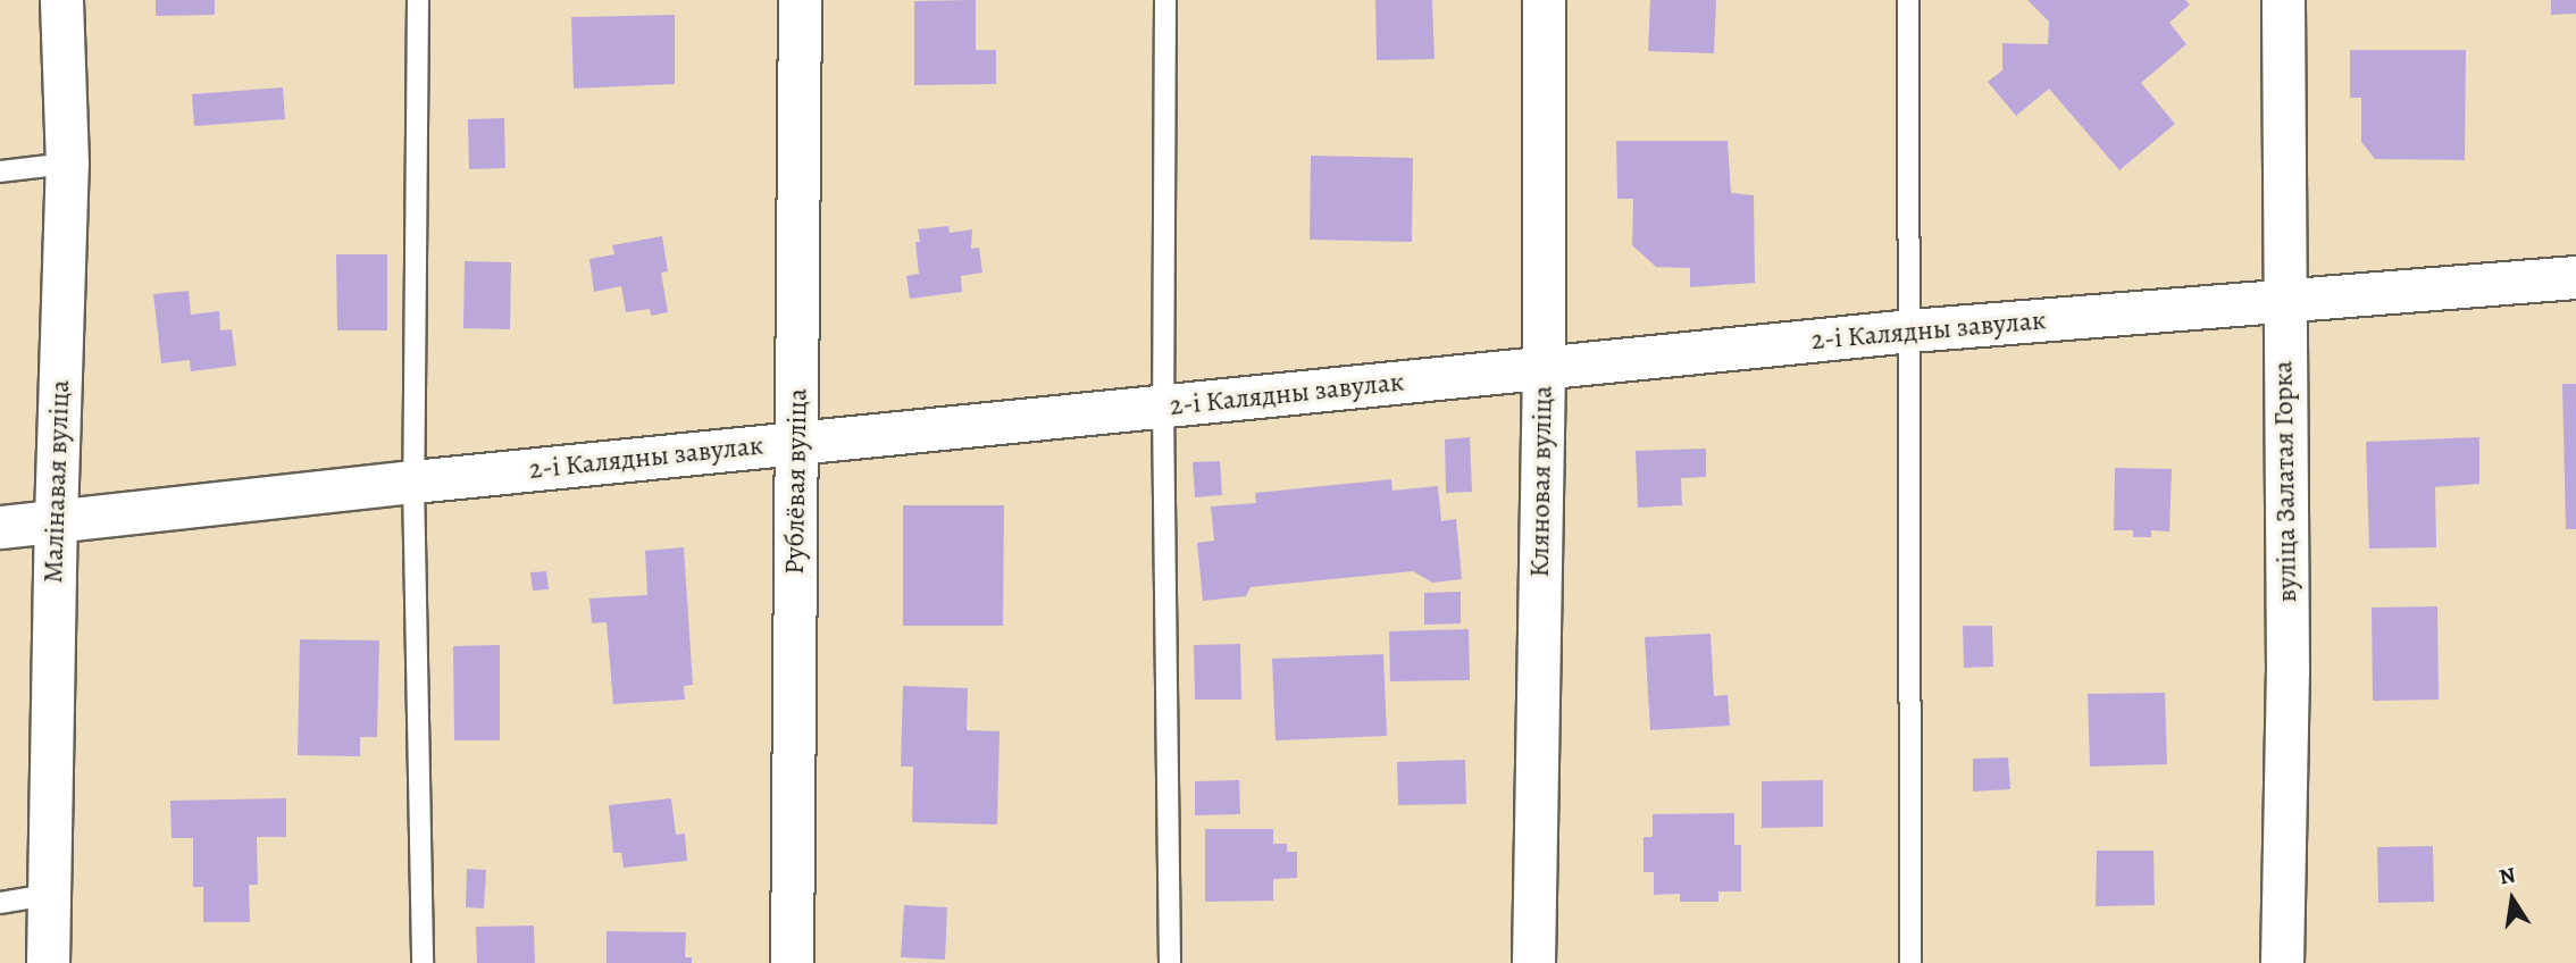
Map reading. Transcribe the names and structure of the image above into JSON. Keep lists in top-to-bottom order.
{
  "streets": {
    "street": [
      "2-і Калядны завулак",
      "Малінавая вуліца",
      "Рублёвая вуліца",
      "Кляновая вуліца",
      "вуліца Залатая Горка"
    ]
  },
  "crossings": [
    ["2-і Калядны завулак", "Малінавая вуліца"],
    ["2-і Калядны завулак", "Рублёвая вуліца"],
    ["2-і Калядны завулак", "Кляновая вуліца"],
    ["2-і Калядны завулак", "вуліца Залатая Горка"]
  ],
  "north": "top"
}
